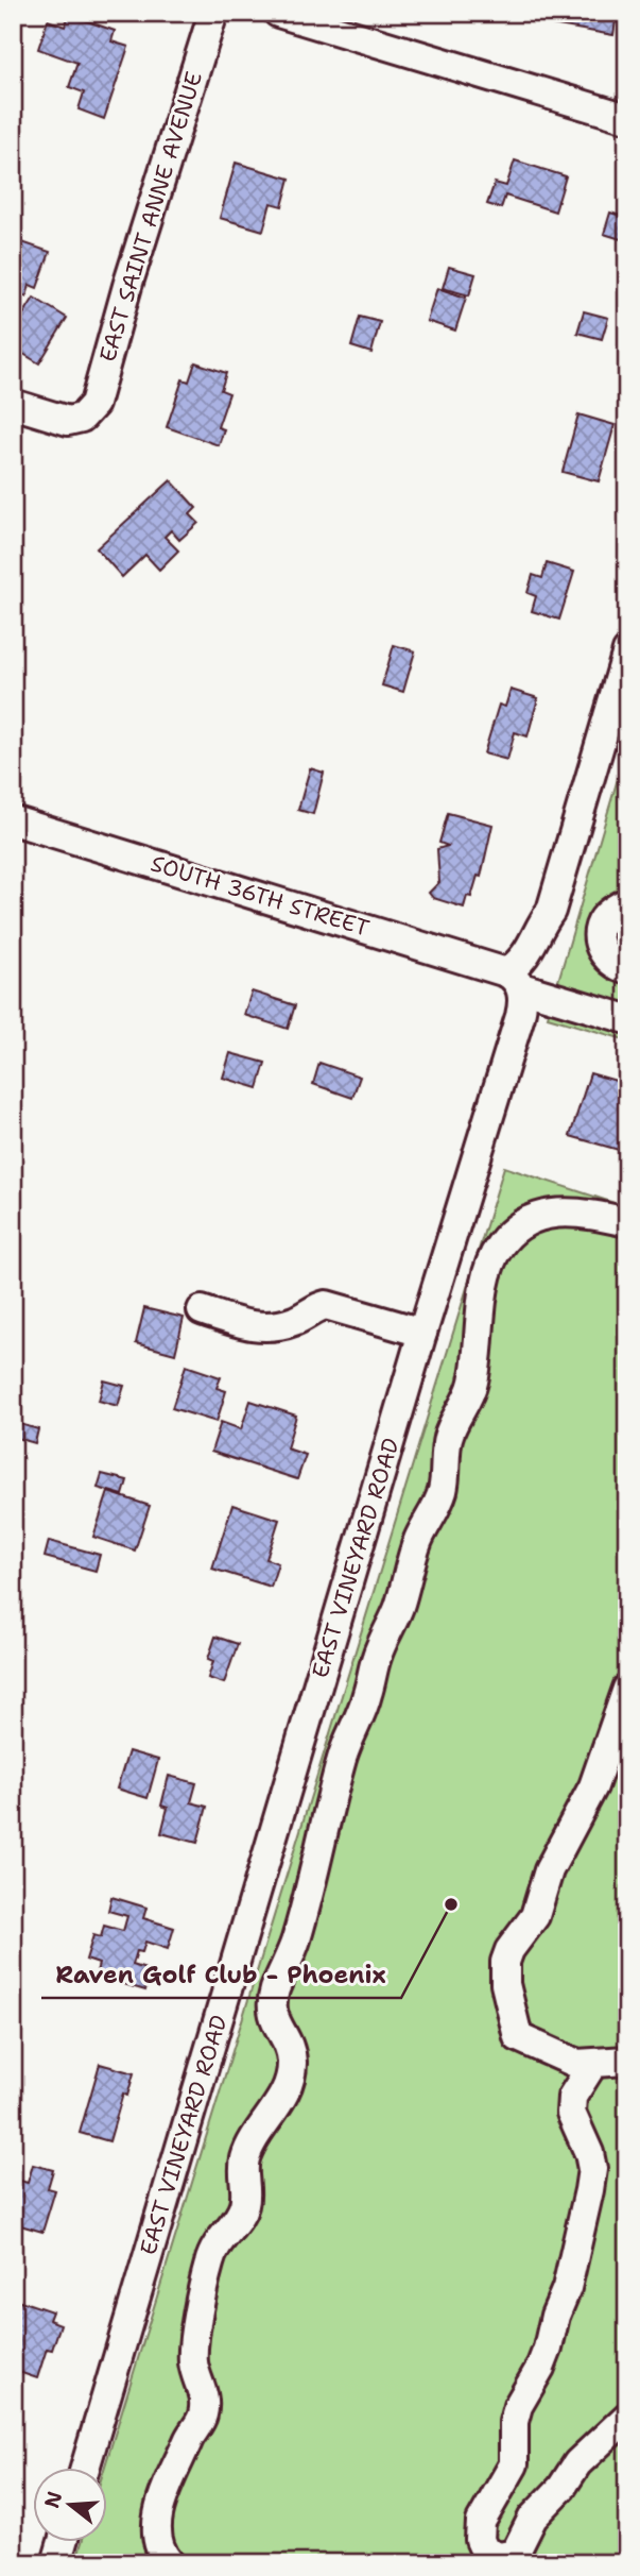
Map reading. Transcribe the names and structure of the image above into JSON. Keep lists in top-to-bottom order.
{
  "streets": {
    "street": ["EAST SAINT ANNE AVENUE", "SOUTH 36TH STREET", "EAST VINEYARD ROAD"]
  },
  "crossings": [
    ["SOUTH 36TH STREET", "EAST VINEYARD ROAD"]
  ],
  "places": ["Raven Golf Club - Phoenix"],
  "north": "left"
}
